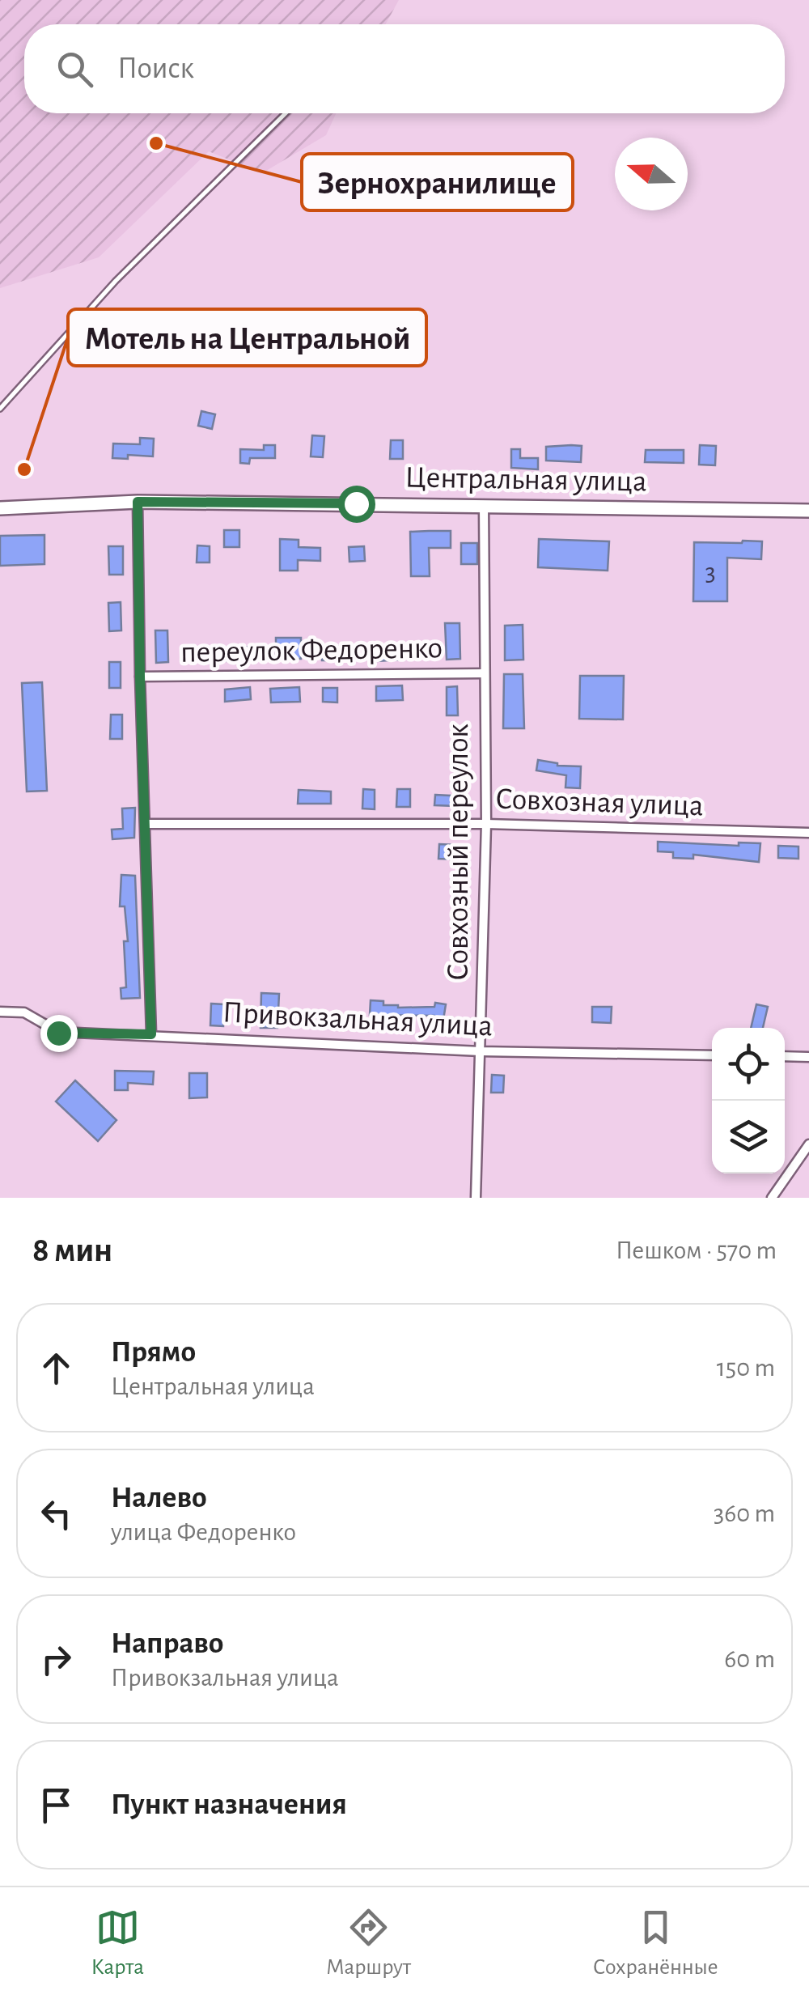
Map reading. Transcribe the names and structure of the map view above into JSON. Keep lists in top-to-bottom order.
{
  "streets": {
    "street": [
      "Центральная улица",
      "переулок Федоренко",
      "Совхозная улица",
      "Совхозный переулок",
      "Привокзальная улица"
    ]
  },
  "crossings": [
    ["Центральная улица", "Совхозный переулок"],
    ["переулок Федоренко", "Совхозный переулок"],
    ["Совхозная улица", "Совхозный переулок"],
    ["Совхозный переулок", "Привокзальная улица"]
  ],
  "places": ["Зернохранилище", "Мотель на Центральной"],
  "house_numbers": ["3"],
  "north": "left",
  "page": {
    "search": "Поиск",
    "heading": ["8 мин", "Пешком · 570 m"],
    "list": [
      ["Прямо", "Центральная улица", "150 m"],
      ["Налево", "улица Федоренко", "360 m"],
      ["Направо", "Привокзальная улица", "60 m"],
      "Пункт назначения"
    ],
    "nav": ["Карта", "Маршрут", "Сохранённые"]
  }
}
